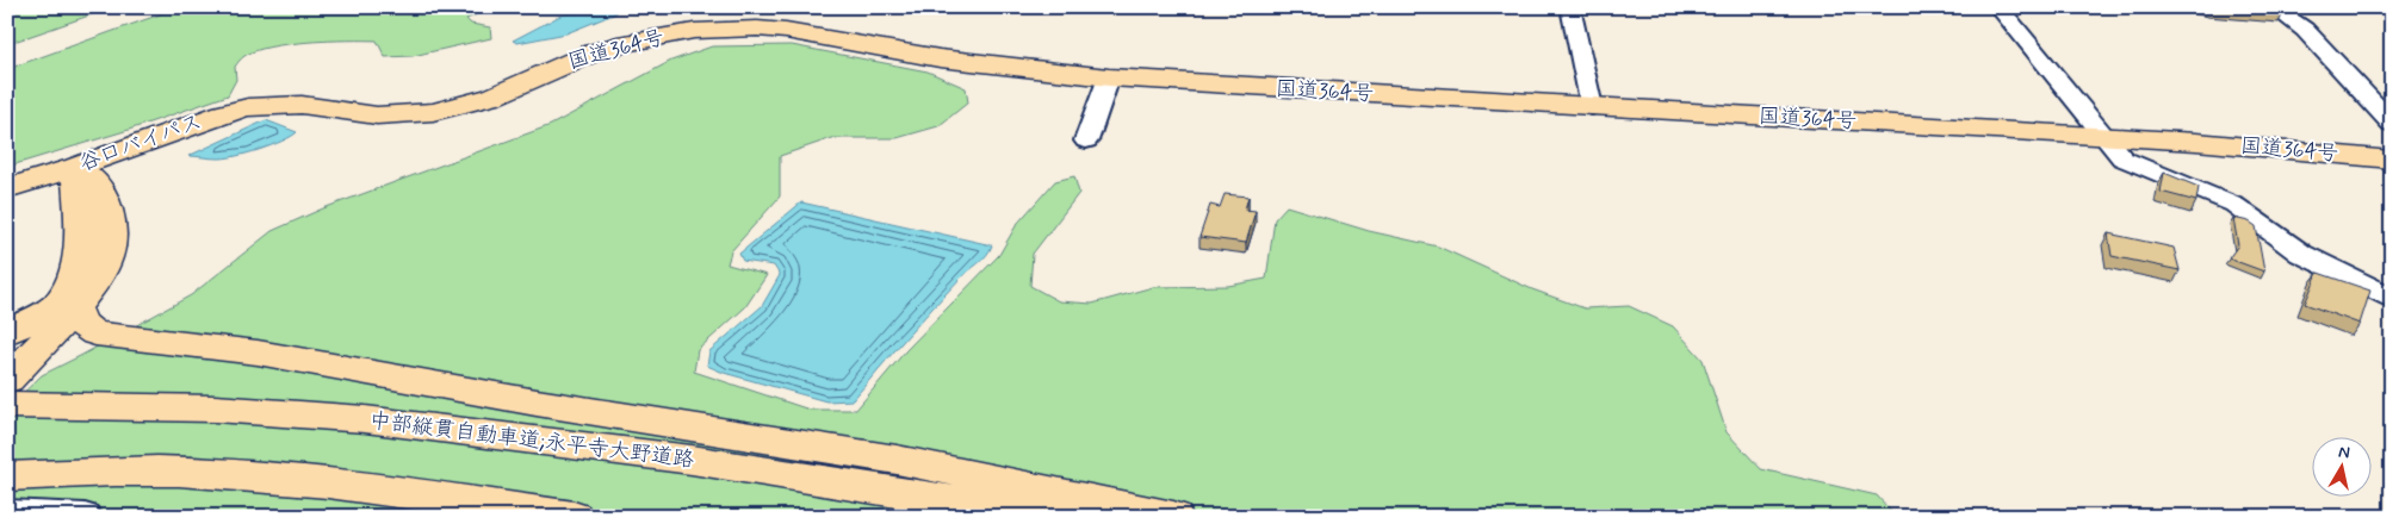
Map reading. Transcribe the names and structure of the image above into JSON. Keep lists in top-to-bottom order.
{
  "streets": {
    "highway": ["国道364号", "谷口バイパス", "中部縦貫自動車道;永平寺大野道路"]
  },
  "crossings": [
    ["国道364号", "谷口バイパス"]
  ],
  "north": "top"
}
